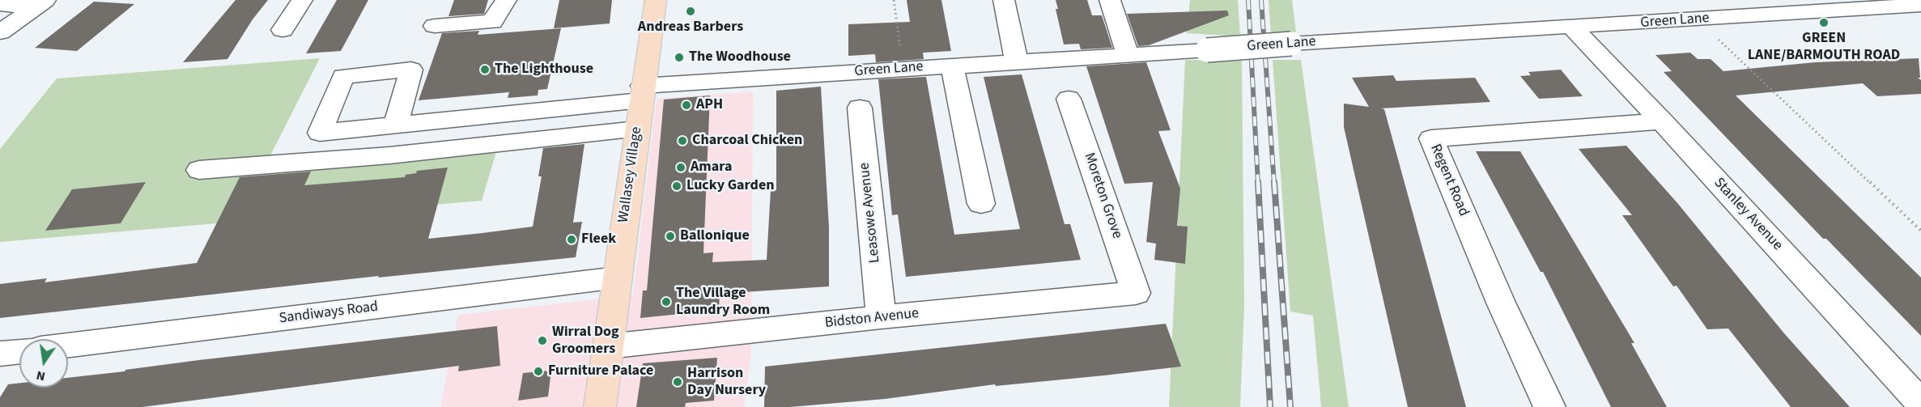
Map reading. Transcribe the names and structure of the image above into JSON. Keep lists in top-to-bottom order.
{
  "streets": {
    "main road": ["Wallasey Village"],
    "street": [
      "Green Lane",
      "Regent Road",
      "Moreton Grove",
      "Leasowe Avenue",
      "Stanley Avenue",
      "Sandiways Road",
      "Bidston Avenue"
    ]
  },
  "crossings": [
    ["Green Lane", "Wallasey Village"],
    ["Green Lane", "Stanley Avenue"],
    ["Wallasey Village", "Sandiways Road"],
    ["Wallasey Village", "Bidston Avenue"],
    ["Regent Road", "Stanley Avenue"],
    ["Moreton Grove", "Bidston Avenue"],
    ["Leasowe Avenue", "Bidston Avenue"]
  ],
  "places": [
    "Andreas Barbers",
    "GREEN LANE/BARMOUTH ROAD",
    "The Woodhouse",
    "The Lighthouse",
    "APH",
    "Charcoal Chicken",
    "Amara",
    "Lucky Garden",
    "Ballonique",
    "Fleek",
    "The Village Laundry Room",
    "Wirral Dog Groomers",
    "Furniture Palace",
    "Harrison Day Nursery"
  ],
  "north": "bottom"
}
